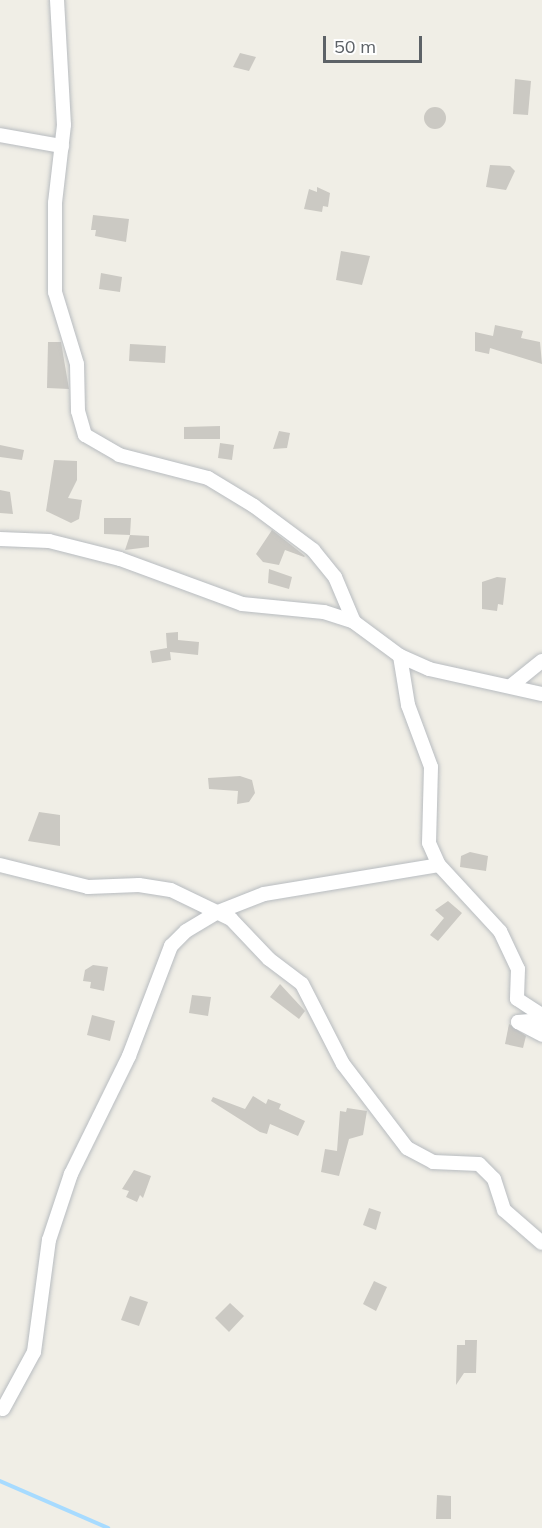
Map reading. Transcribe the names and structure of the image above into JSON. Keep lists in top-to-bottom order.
{
  "scale_bar": "50 m"
}
